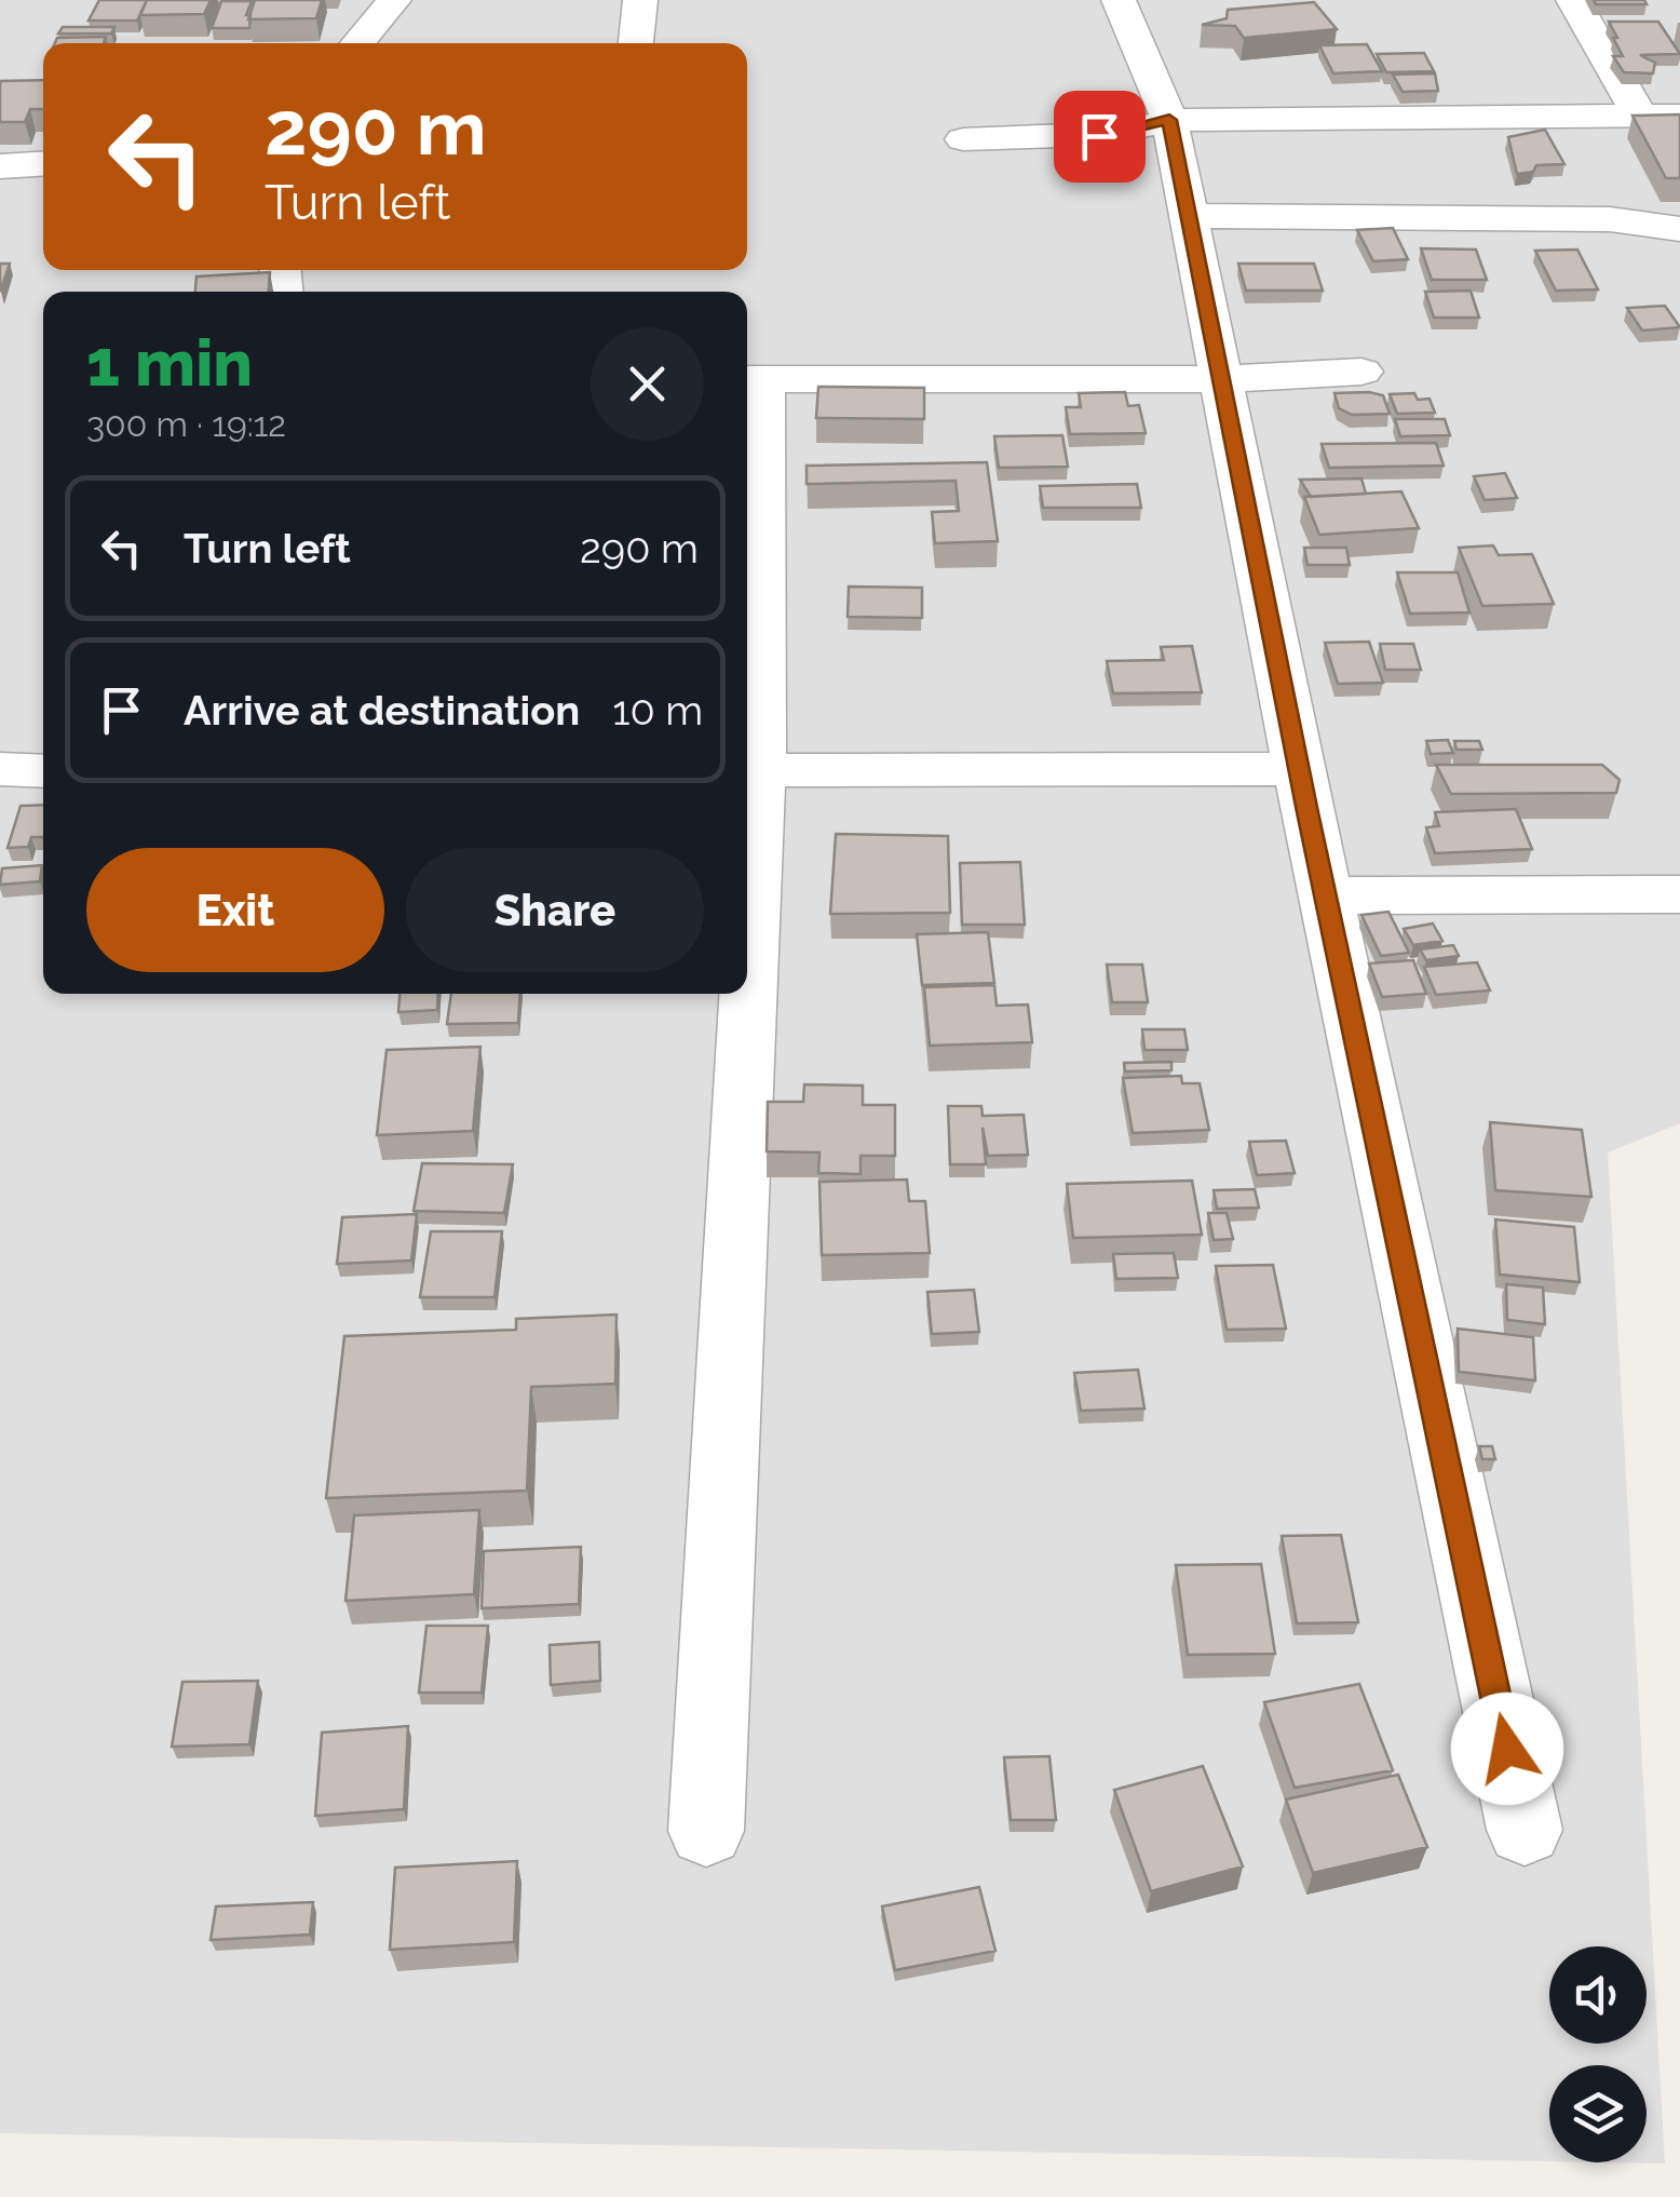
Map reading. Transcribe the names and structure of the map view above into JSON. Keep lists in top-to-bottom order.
{
  "page": {
    "turn": ["290 m", "Turn left"],
    "heading": ["1 min", "300 m · 19:12"],
    "list": [
      {
        "name": "Turn left",
        "value": "290 m"
      },
      {
        "name": "Arrive at destination",
        "value": "10 m"
      }
    ],
    "buttons": ["Exit", "Share"]
  }
}
